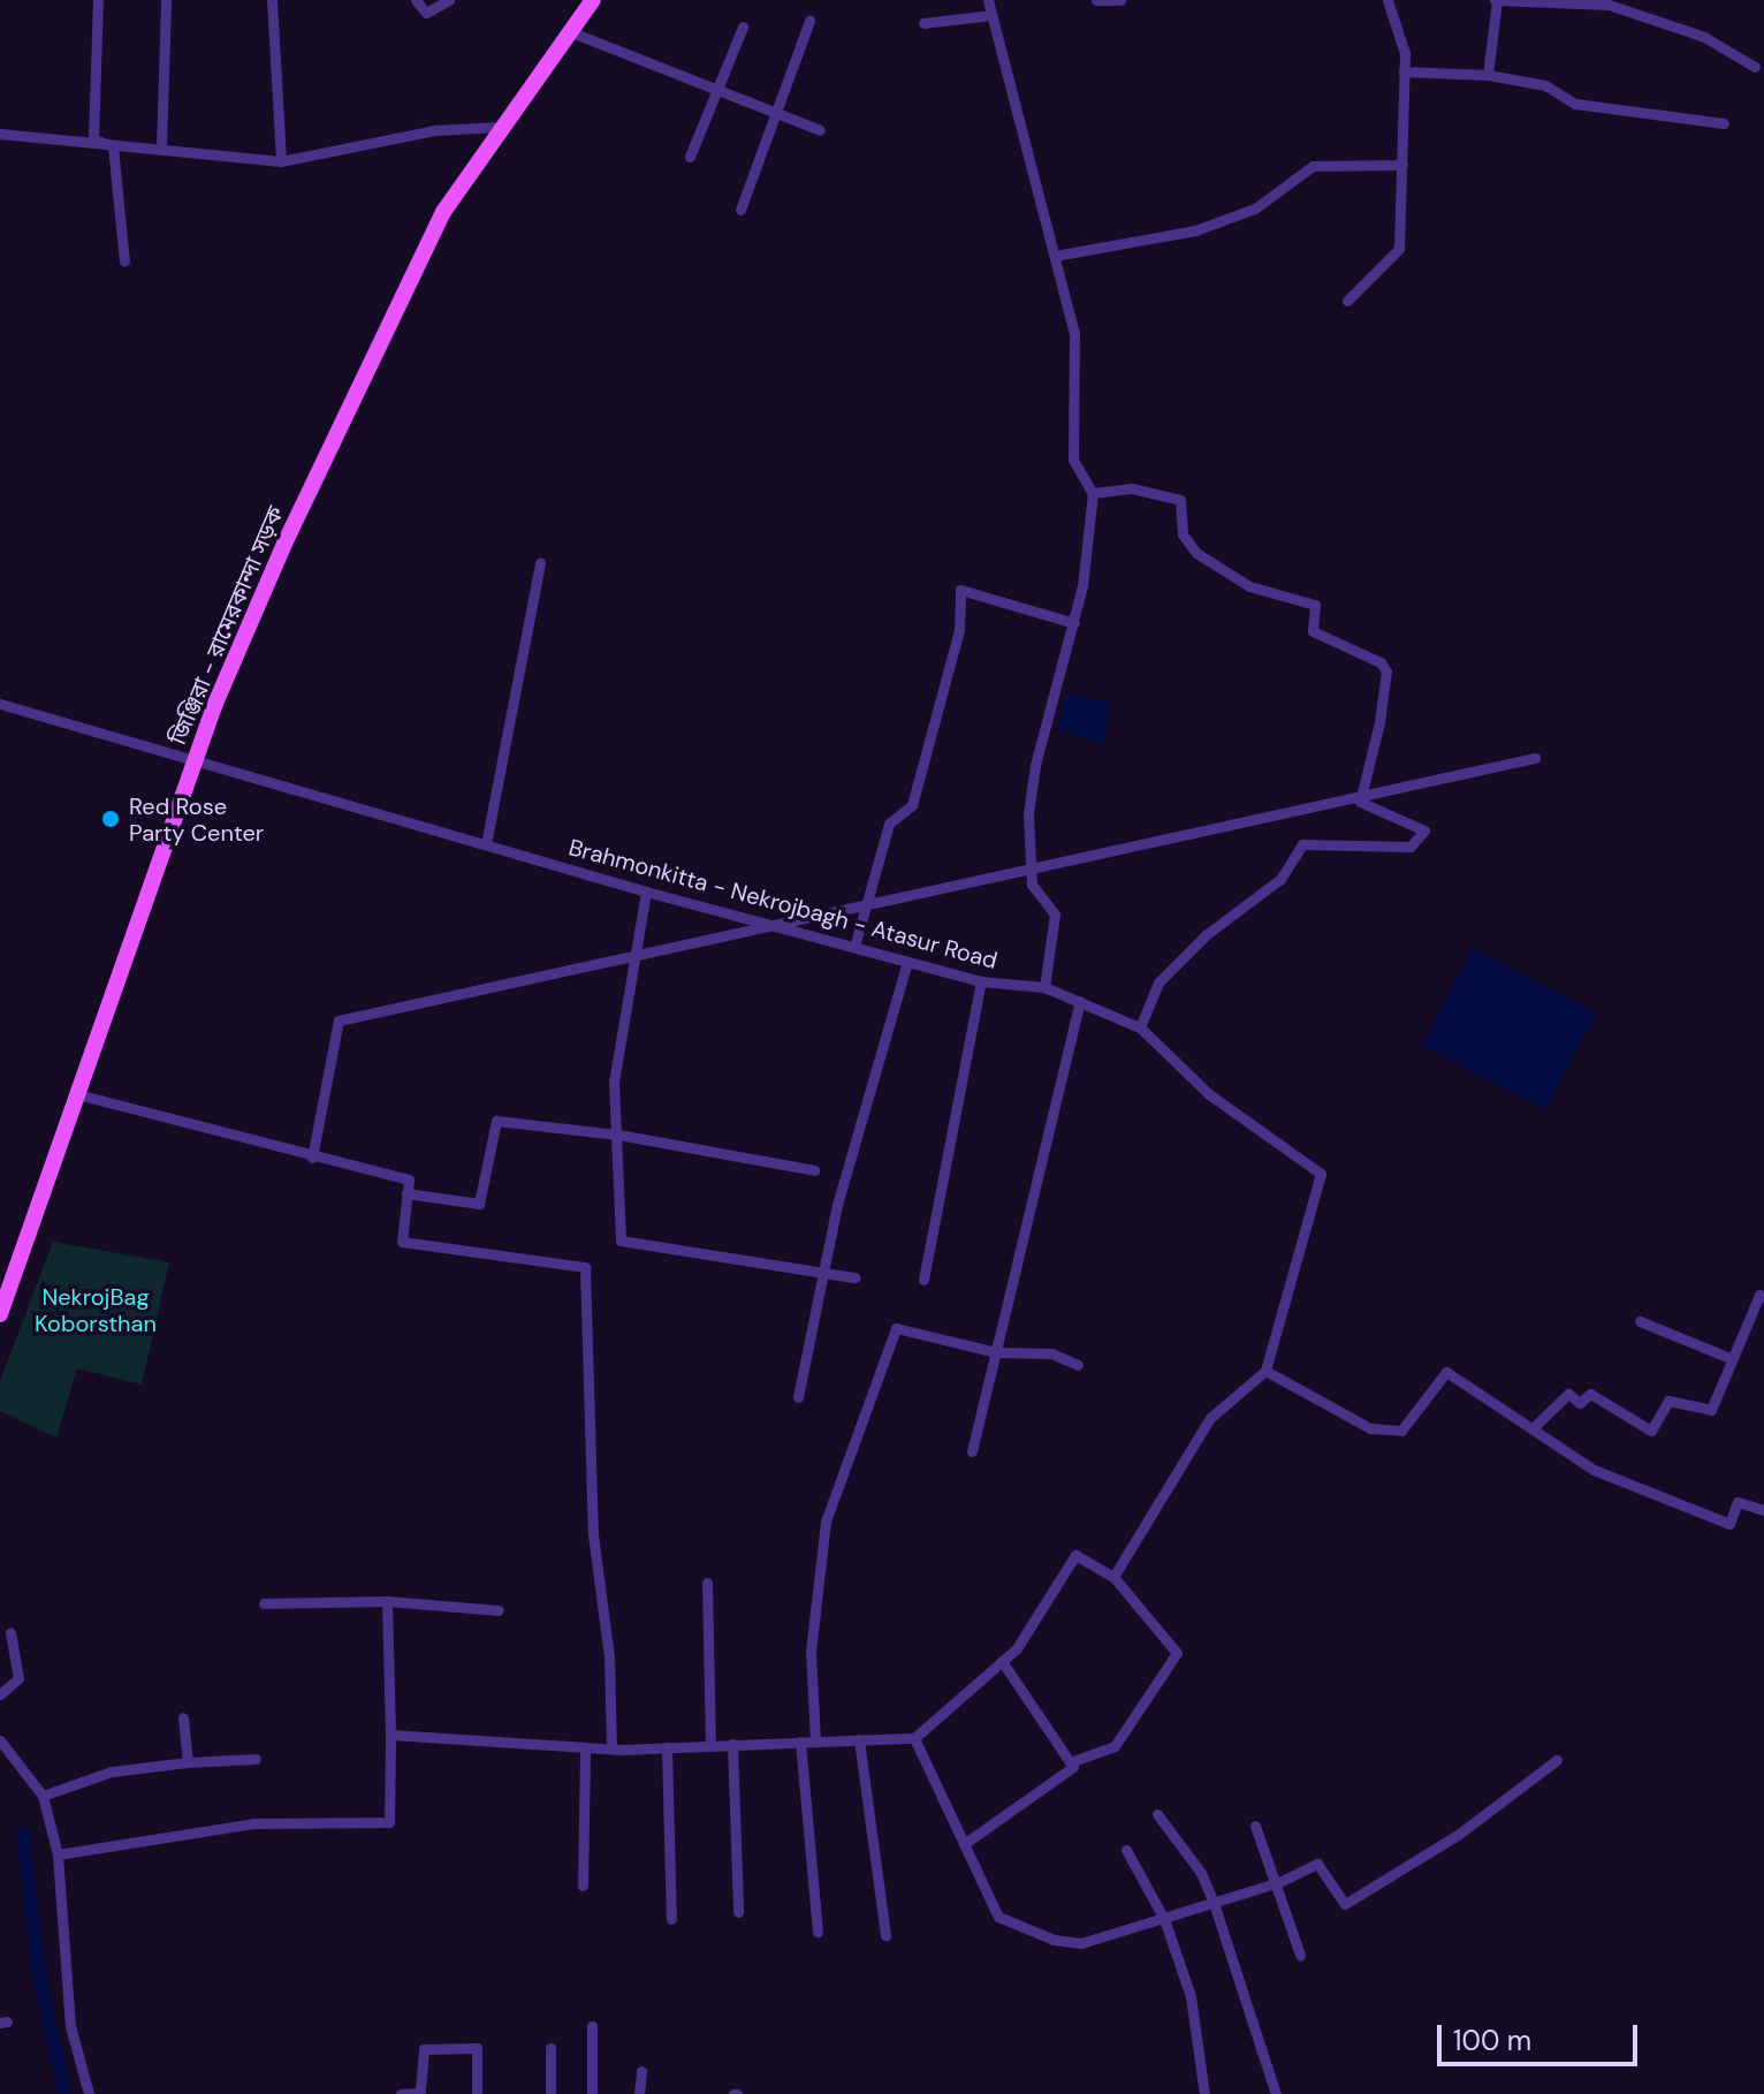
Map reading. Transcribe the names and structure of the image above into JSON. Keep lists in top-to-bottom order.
{
  "streets": {
    "main road": ["জিঞ্জিরা - রামেরকান্দা সড়ক"],
    "street": ["Brahmonkitta - Nekrojbagh - Atasur Road"]
  },
  "crossings": [
    ["জিঞ্জিরা - রামেরকান্দা সড়ক", "Brahmonkitta - Nekrojbagh - Atasur Road"]
  ],
  "parks": ["NekrojBag Koborsthan"],
  "places": ["Red Rose Party Center"],
  "scale_bar": "100 m"
}
